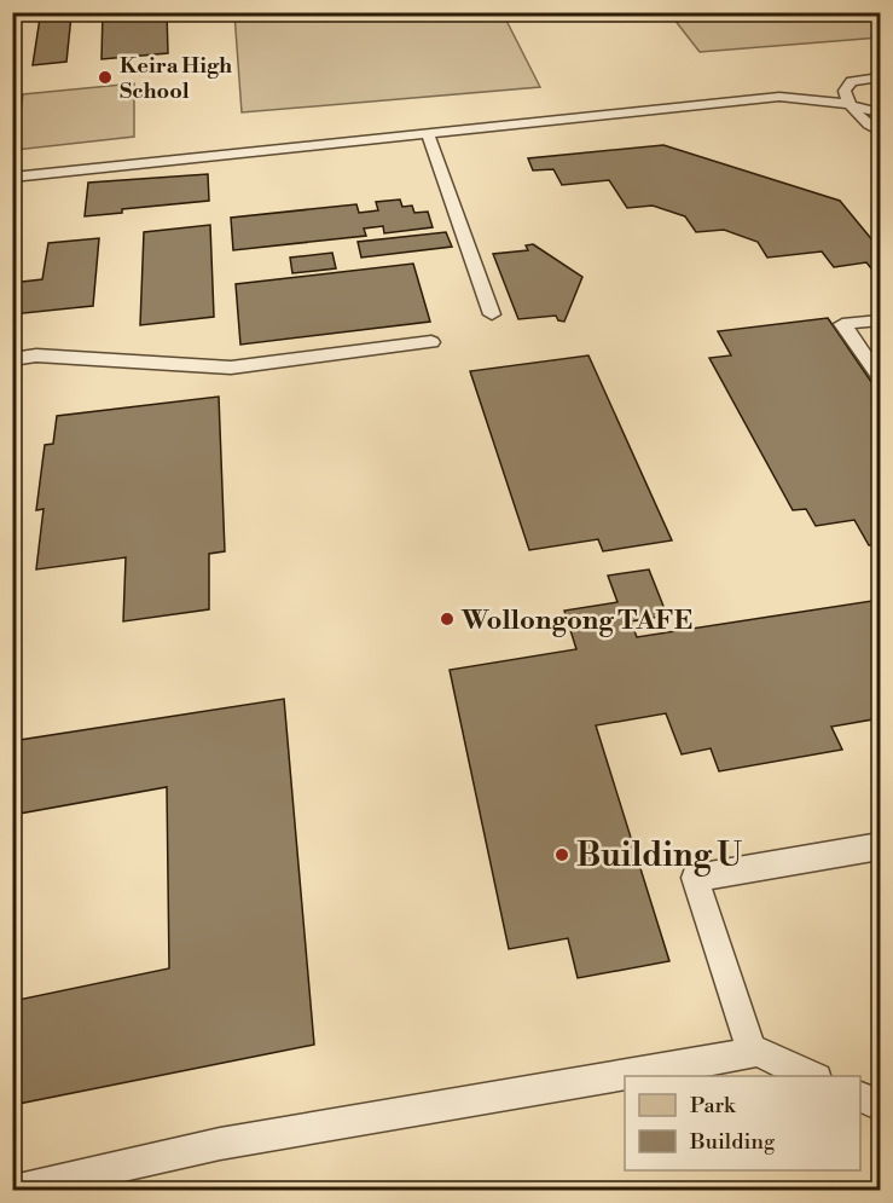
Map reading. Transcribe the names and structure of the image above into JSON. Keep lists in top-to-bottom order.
{
  "places": ["Keira High School", "Wollongong TAFE", "Building U"],
  "legend": ["Park", "Building"]
}
